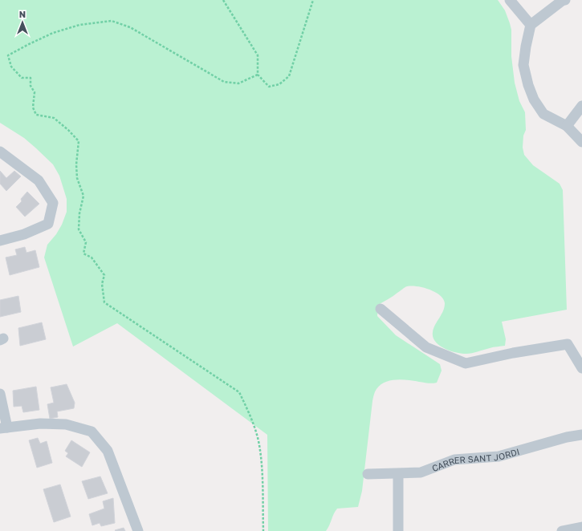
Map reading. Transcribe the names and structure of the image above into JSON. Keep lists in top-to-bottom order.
{
  "streets": {
    "street": ["CARRER SANT JORDI"]
  },
  "north": "top"
}
